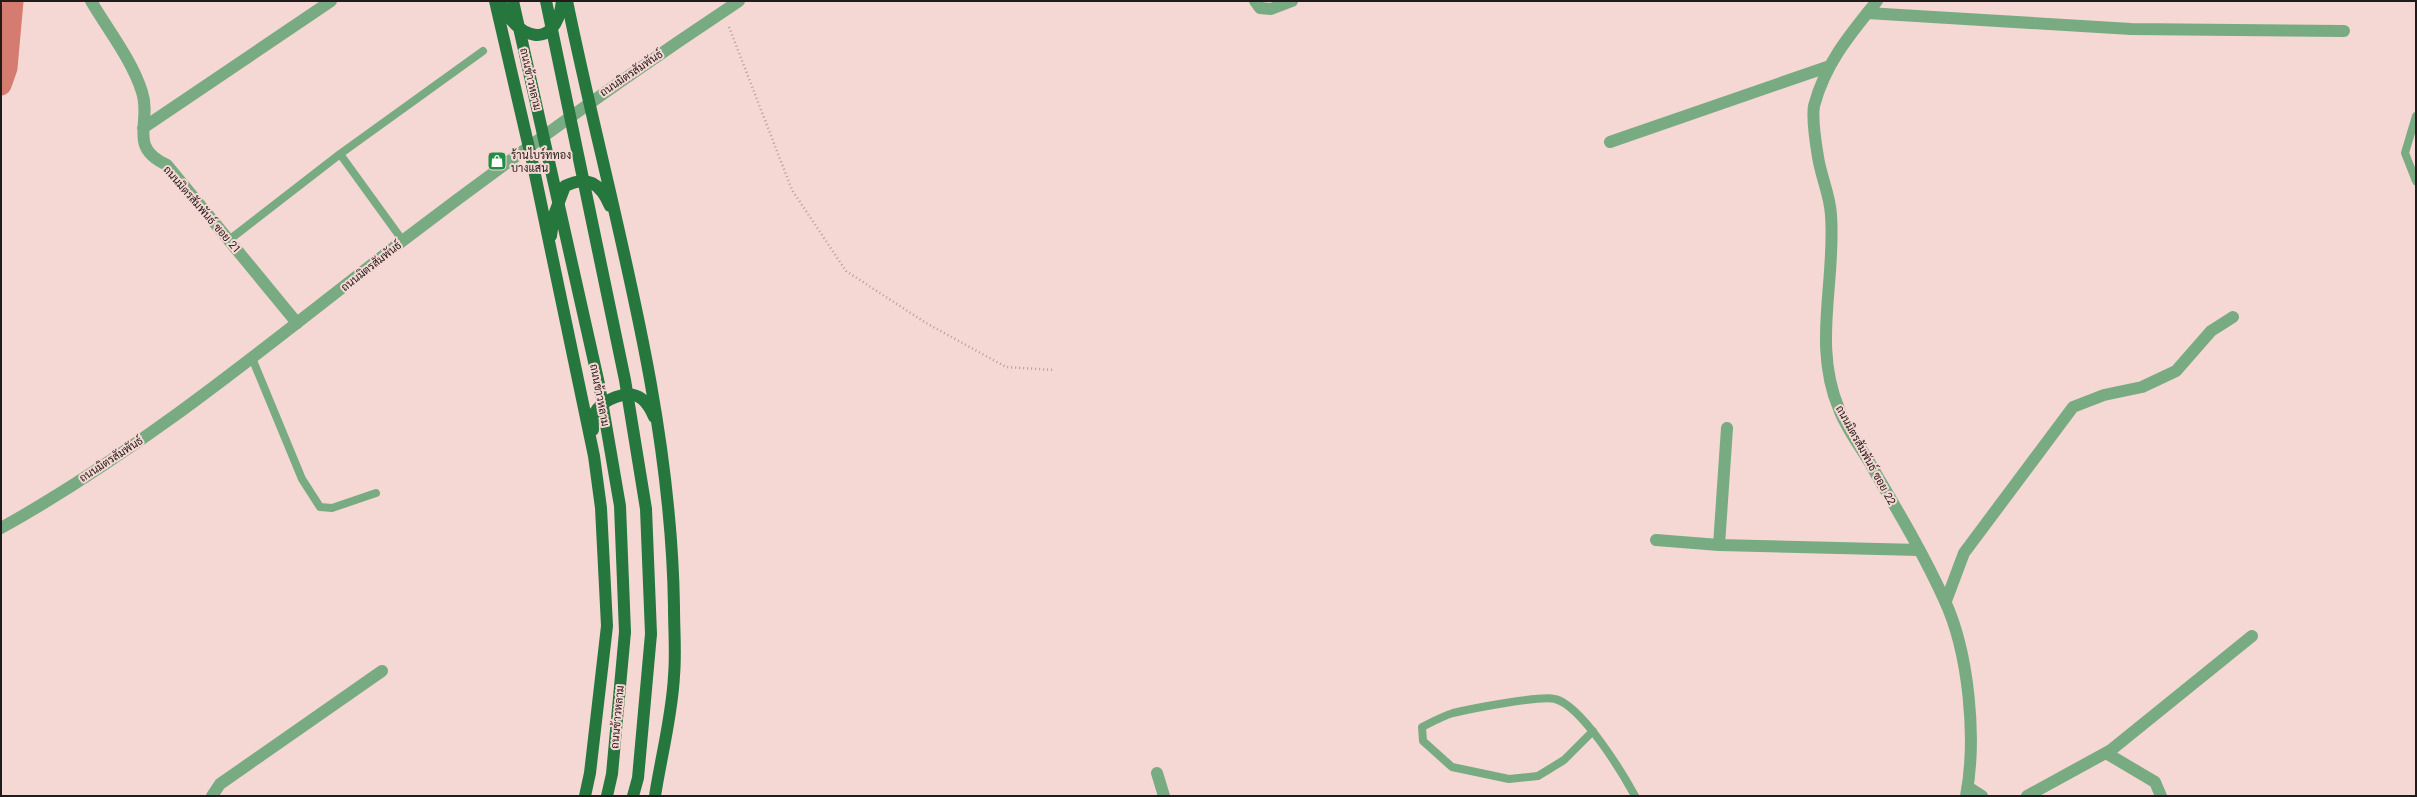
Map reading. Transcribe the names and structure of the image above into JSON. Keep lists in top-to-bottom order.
{
  "streets": {
    "main road": ["ถนนข้าวหลาม"],
    "street": ["ถนนมิตรสัมพันธ์", "ถนนมิตรสัมพันธ์ ซอย 21", "ถนนมิตรสัมพันธ์ ซอย 22"]
  },
  "crossings": [
    ["ถนนมิตรสัมพันธ์", "ถนนมิตรสัมพันธ์ ซอย 21"]
  ],
  "places": {
    "shop": ["ร้านไบร์ททอง บางแสน"]
  }
}
